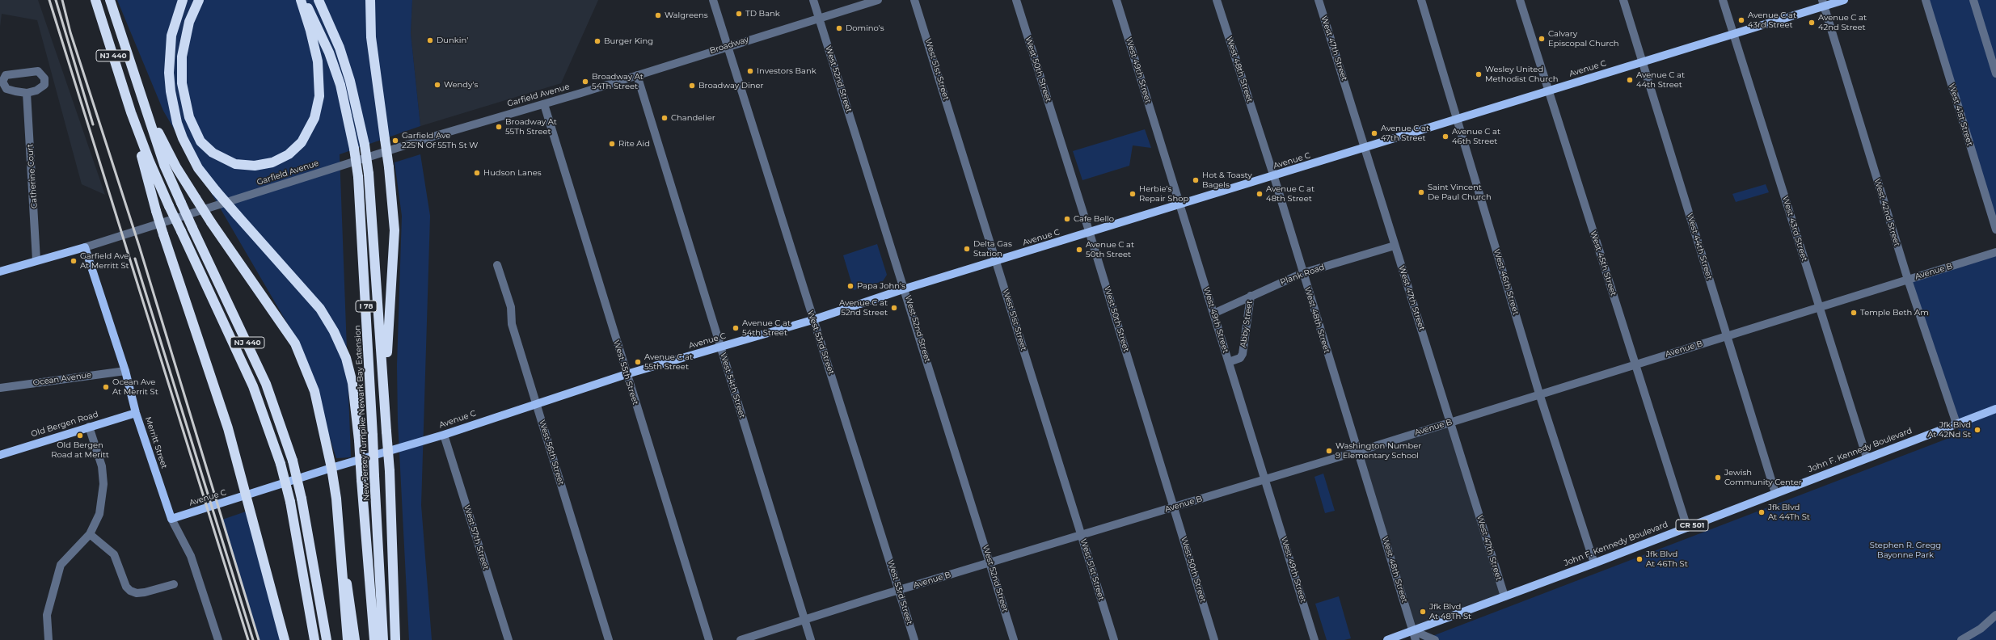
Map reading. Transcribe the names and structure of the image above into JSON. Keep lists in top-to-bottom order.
{
  "streets": {
    "highway": ["NJ 440", "I 78", "New Jersey Turnpike Newark Bay Extension"],
    "main road": [
      "Avenue C",
      "Garfield Avenue",
      "Old Bergen Road",
      "Merritt Street",
      "John F. Kennedy Boulevard",
      "CR 501"
    ],
    "street": [
      "Broadway",
      "West 47th Street",
      "West 51st Street",
      "West 50th Street",
      "West 48th Street",
      "West 49th Street",
      "West 52nd Street",
      "West 41st Street",
      "Catherine Court",
      "West 42nd Street",
      "West 43rd Street",
      "West 44th Street",
      "West 45th Street",
      "Avenue B",
      "Plank Road",
      "West 46th Street",
      "Abby Street",
      "West 53rd Street",
      "West 55th Street",
      "Ocean Avenue",
      "West 54th Street",
      "West 56th Street",
      "West 57th Street"
    ]
  },
  "crossings": [
    ["Broadway", "West 52nd Street"],
    ["Broadway", "Garfield Avenue"],
    ["Broadway", "West 53rd Street"],
    ["Broadway", "West 54th Street"],
    ["West 47th Street", "Avenue C"],
    ["West 47th Street", "Avenue B"],
    ["West 47th Street", "Plank Road"],
    ["West 47th Street", "John F. Kennedy Boulevard"],
    ["Avenue C", "West 51st Street"],
    ["Avenue C", "West 50th Street"],
    ["Avenue C", "West 48th Street"],
    ["Avenue C", "West 49th Street"],
    ["Avenue C", "West 52nd Street"],
    ["Avenue C", "West 42nd Street"],
    ["Avenue C", "West 43rd Street"],
    ["Avenue C", "West 44th Street"],
    ["Avenue C", "West 45th Street"],
    ["Avenue C", "West 46th Street"],
    ["Avenue C", "West 53rd Street"],
    ["Avenue C", "West 55th Street"],
    ["Avenue C", "West 54th Street"],
    ["Avenue C", "Merritt Street"],
    ["Avenue C", "West 56th Street"],
    ["Avenue C", "West 57th Street"],
    ["West 51st Street", "Avenue B"],
    ["West 50th Street", "Avenue B"],
    ["West 48th Street", "Avenue B"],
    ["West 48th Street", "Plank Road"],
    ["West 48th Street", "John F. Kennedy Boulevard"],
    ["West 49th Street", "Avenue B"],
    ["West 49th Street", "Plank Road"],
    ["West 49th Street", "Abby Street"],
    ["West 52nd Street", "Avenue B"],
    ["Garfield Avenue", "Catherine Court"],
    ["Garfield Avenue", "West 55th Street"],
    ["Garfield Avenue", "Merritt Street"],
    ["West 42nd Street", "Avenue B"],
    ["West 42nd Street", "John F. Kennedy Boulevard"],
    ["West 43rd Street", "Avenue B"],
    ["West 43rd Street", "John F. Kennedy Boulevard"],
    ["West 44th Street", "Avenue B"],
    ["West 44th Street", "John F. Kennedy Boulevard"],
    ["West 45th Street", "Avenue B"],
    ["West 45th Street", "John F. Kennedy Boulevard"],
    ["Avenue B", "West 46th Street"],
    ["Avenue B", "West 53rd Street"],
    ["Avenue B", "West 54th Street"],
    ["Plank Road", "Abby Street"],
    ["West 46th Street", "John F. Kennedy Boulevard"],
    ["Ocean Avenue", "Merritt Street"],
    ["Old Bergen Road", "Merritt Street"]
  ],
  "parks": ["Stephen R. Gregg Bayonne Park"],
  "places": [
    "TD Bank",
    "Walgreens",
    "Avenue C at 43rd Street",
    "Avenue C at 42nd Street",
    "Domino's",
    "Calvary Episcopal Church",
    "Dunkin'",
    "Burger King",
    "Investors Bank",
    "Wesley United Methodist Church",
    "Avenue C at 44th Street",
    "Broadway At 54Th Street",
    "Wendy's",
    "Broadway Diner",
    "Chandelier",
    "Broadway At 55Th Street",
    "Avenue C at 47th Street",
    "Avenue C at 46th Street",
    "Garfield Ave 225'N Of 55Th St W",
    "Rite Aid",
    "Hudson Lanes",
    "Hot & Toasty Bagels",
    "Saint Vincent De Paul Church",
    "Herbie's Repair Shop",
    "Avenue C at 48th Street",
    "Cafe Bello",
    "Delta Gas Station",
    "Avenue C at 50th Street",
    "Garfield Ave At Merritt St",
    "Papa John's",
    "Avenue C at 52nd Street",
    "Temple Beth Am",
    "Avenue C at 54th Street",
    "Avenue C at 55th Street",
    "Ocean Ave At Merrit St",
    "Jfk Blvd At 42Nd St",
    "Old Bergen Road at Meritt",
    "Washington Number 9 Elementary School",
    "Jewish Community Center",
    "Jfk Blvd At 44Th St",
    "Jfk Blvd At 46Th St",
    "Jfk Blvd At 48Th St"
  ]
}
